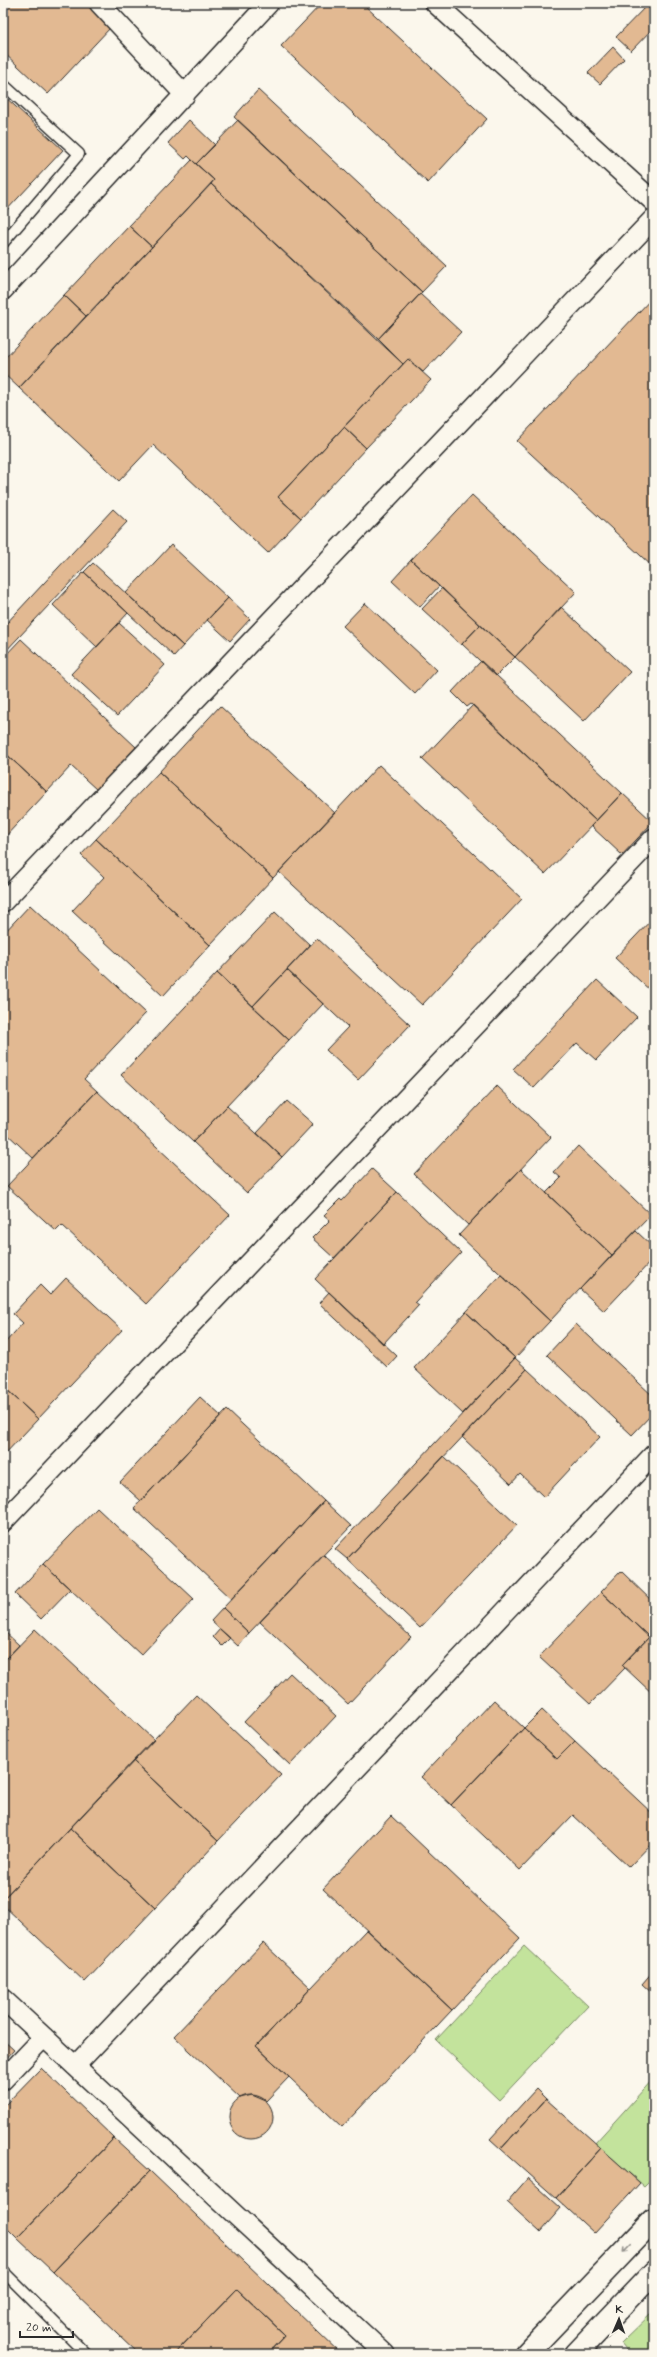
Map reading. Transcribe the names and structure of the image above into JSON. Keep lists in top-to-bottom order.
{
  "scale_bar": "20 m",
  "north": "top"
}
